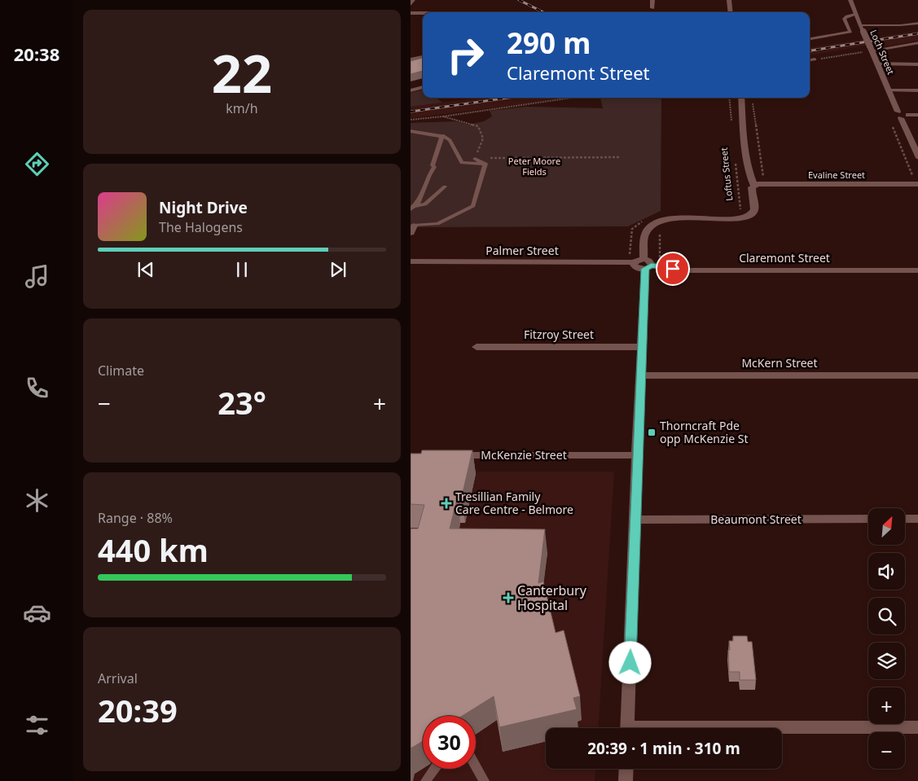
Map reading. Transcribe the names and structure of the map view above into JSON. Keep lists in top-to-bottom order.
{
  "streets": {
    "street": [
      "Loch Street",
      "Loftus Street",
      "Evaline Street",
      "Palmer Street",
      "Claremont Street",
      "Fitzroy Street",
      "McKern Street",
      "McKenzie Street",
      "Beaumont Street"
    ]
  },
  "crossings": [
    ["Loftus Street", "Evaline Street"]
  ],
  "parks": ["Peter Moore Fields"],
  "places": {
    "transit": ["Thorncraft Pde opp McKenzie St"],
    "health": ["Tresillian Family Care Centre - Belmore", "Canterbury Hospital"]
  },
  "north": "top right",
  "page": {
    "tabs": "20:38",
    "tile": [
      ["22", "km/h"],
      "Climate",
      ["Range · 88%", "440 km"],
      ["Arrival", "20:39"]
    ],
    "turn": ["290 m", "Claremont Street"],
    "song": ["Night Drive", "The Halogens"],
    "heat": ["−", "23°", "+"],
    "map_buttons": ["+", "−"],
    "limit": "30",
    "trip": "20:39 · 1 min · 310 m"
  }
}
